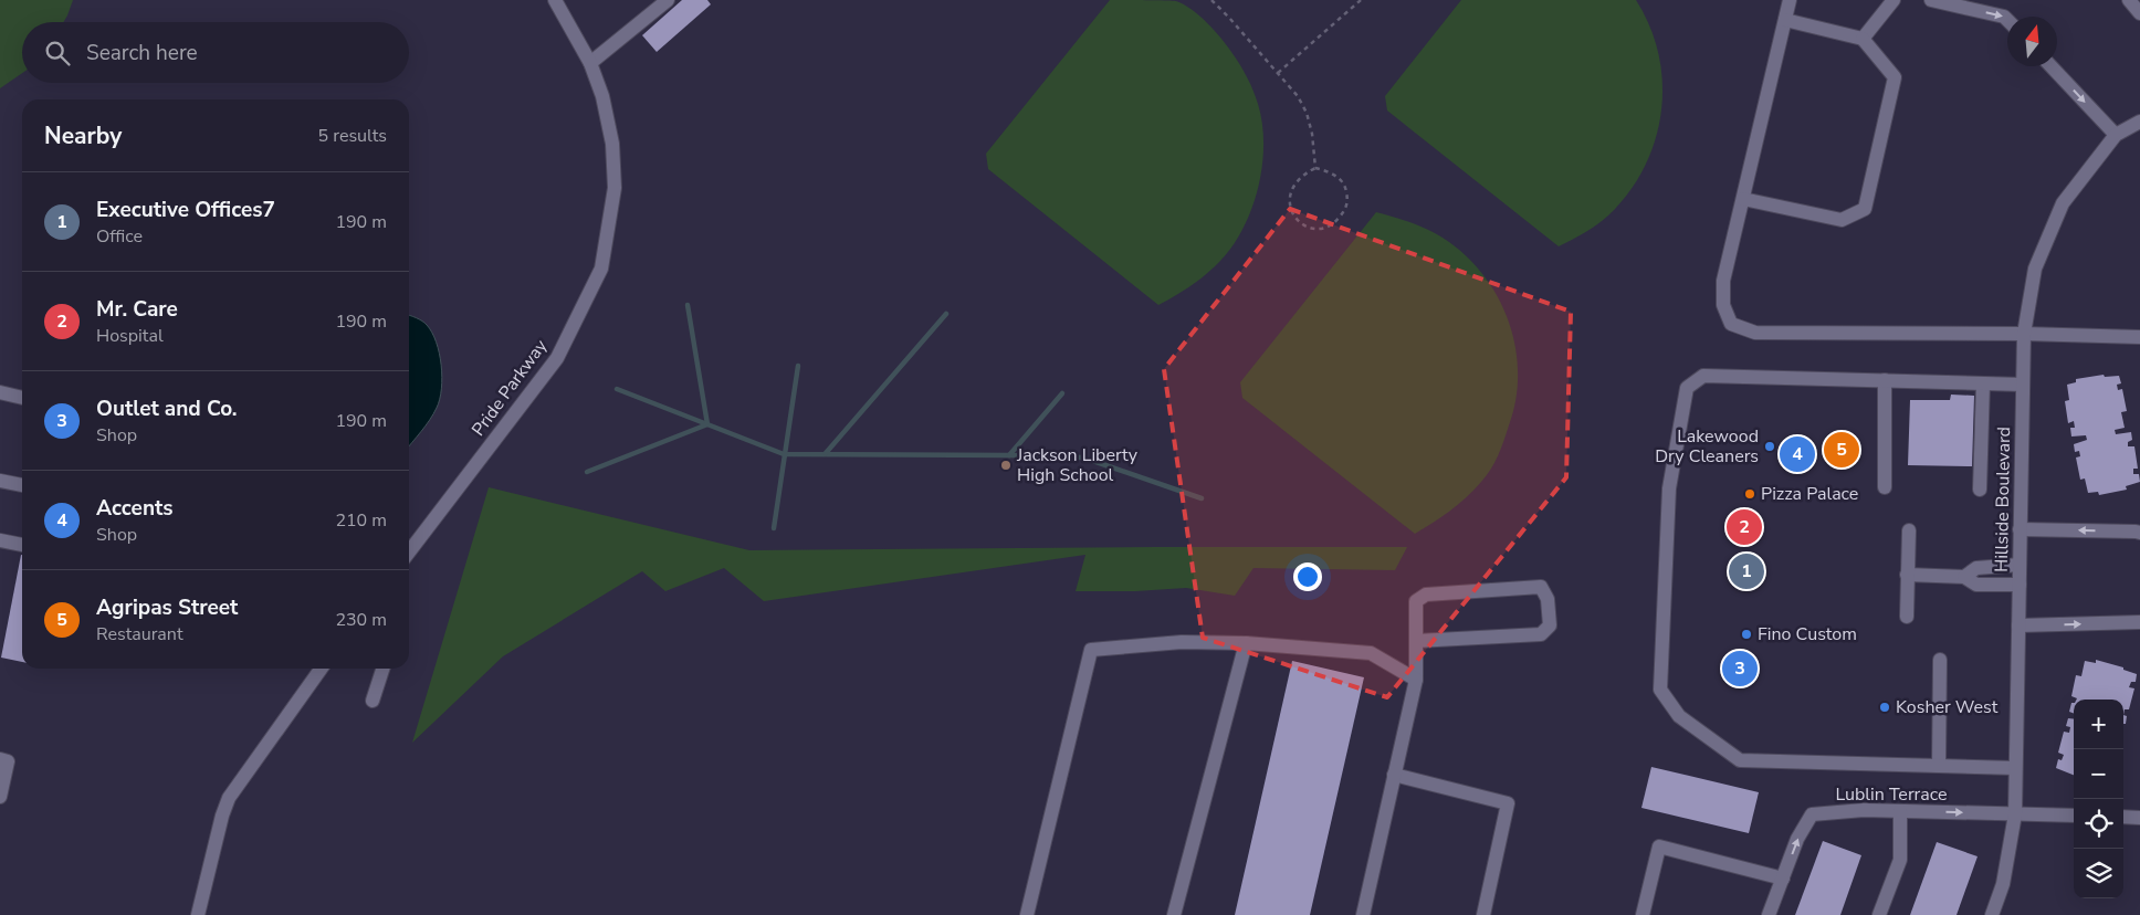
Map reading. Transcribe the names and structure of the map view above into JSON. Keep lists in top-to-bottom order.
{
  "streets": {
    "street": ["Pride Parkway", "Hillside Boulevard", "Lublin Terrace"]
  },
  "crossings": [
    ["Hillside Boulevard", "Lublin Terrace"]
  ],
  "one_way": ["Lublin Terrace"],
  "places": [
    "Lakewood Dry Cleaners",
    "Jackson Liberty High School",
    "Pizza Palace",
    "Fino Custom",
    "Kosher West"
  ],
  "north": "top",
  "page": {
    "search": "Search here",
    "heading": ["Nearby", "5 results"],
    "list": [
      {
        "mark": "1",
        "name": "Executive Offices7",
        "note": "Office",
        "value": "190 m"
      },
      {
        "mark": "2",
        "name": "Mr. Care",
        "note": "Hospital",
        "value": "190 m"
      },
      {
        "mark": "3",
        "name": "Outlet and Co.",
        "note": "Shop",
        "value": "190 m"
      },
      {
        "mark": "4",
        "name": "Accents",
        "note": "Shop",
        "value": "210 m"
      },
      {
        "mark": "5",
        "name": "Agripas Street",
        "note": "Restaurant",
        "value": "230 m"
      }
    ],
    "pins": [
      "5",
      "4",
      "2",
      "1",
      "3"
    ],
    "map_buttons": ["+", "−"]
  }
}
